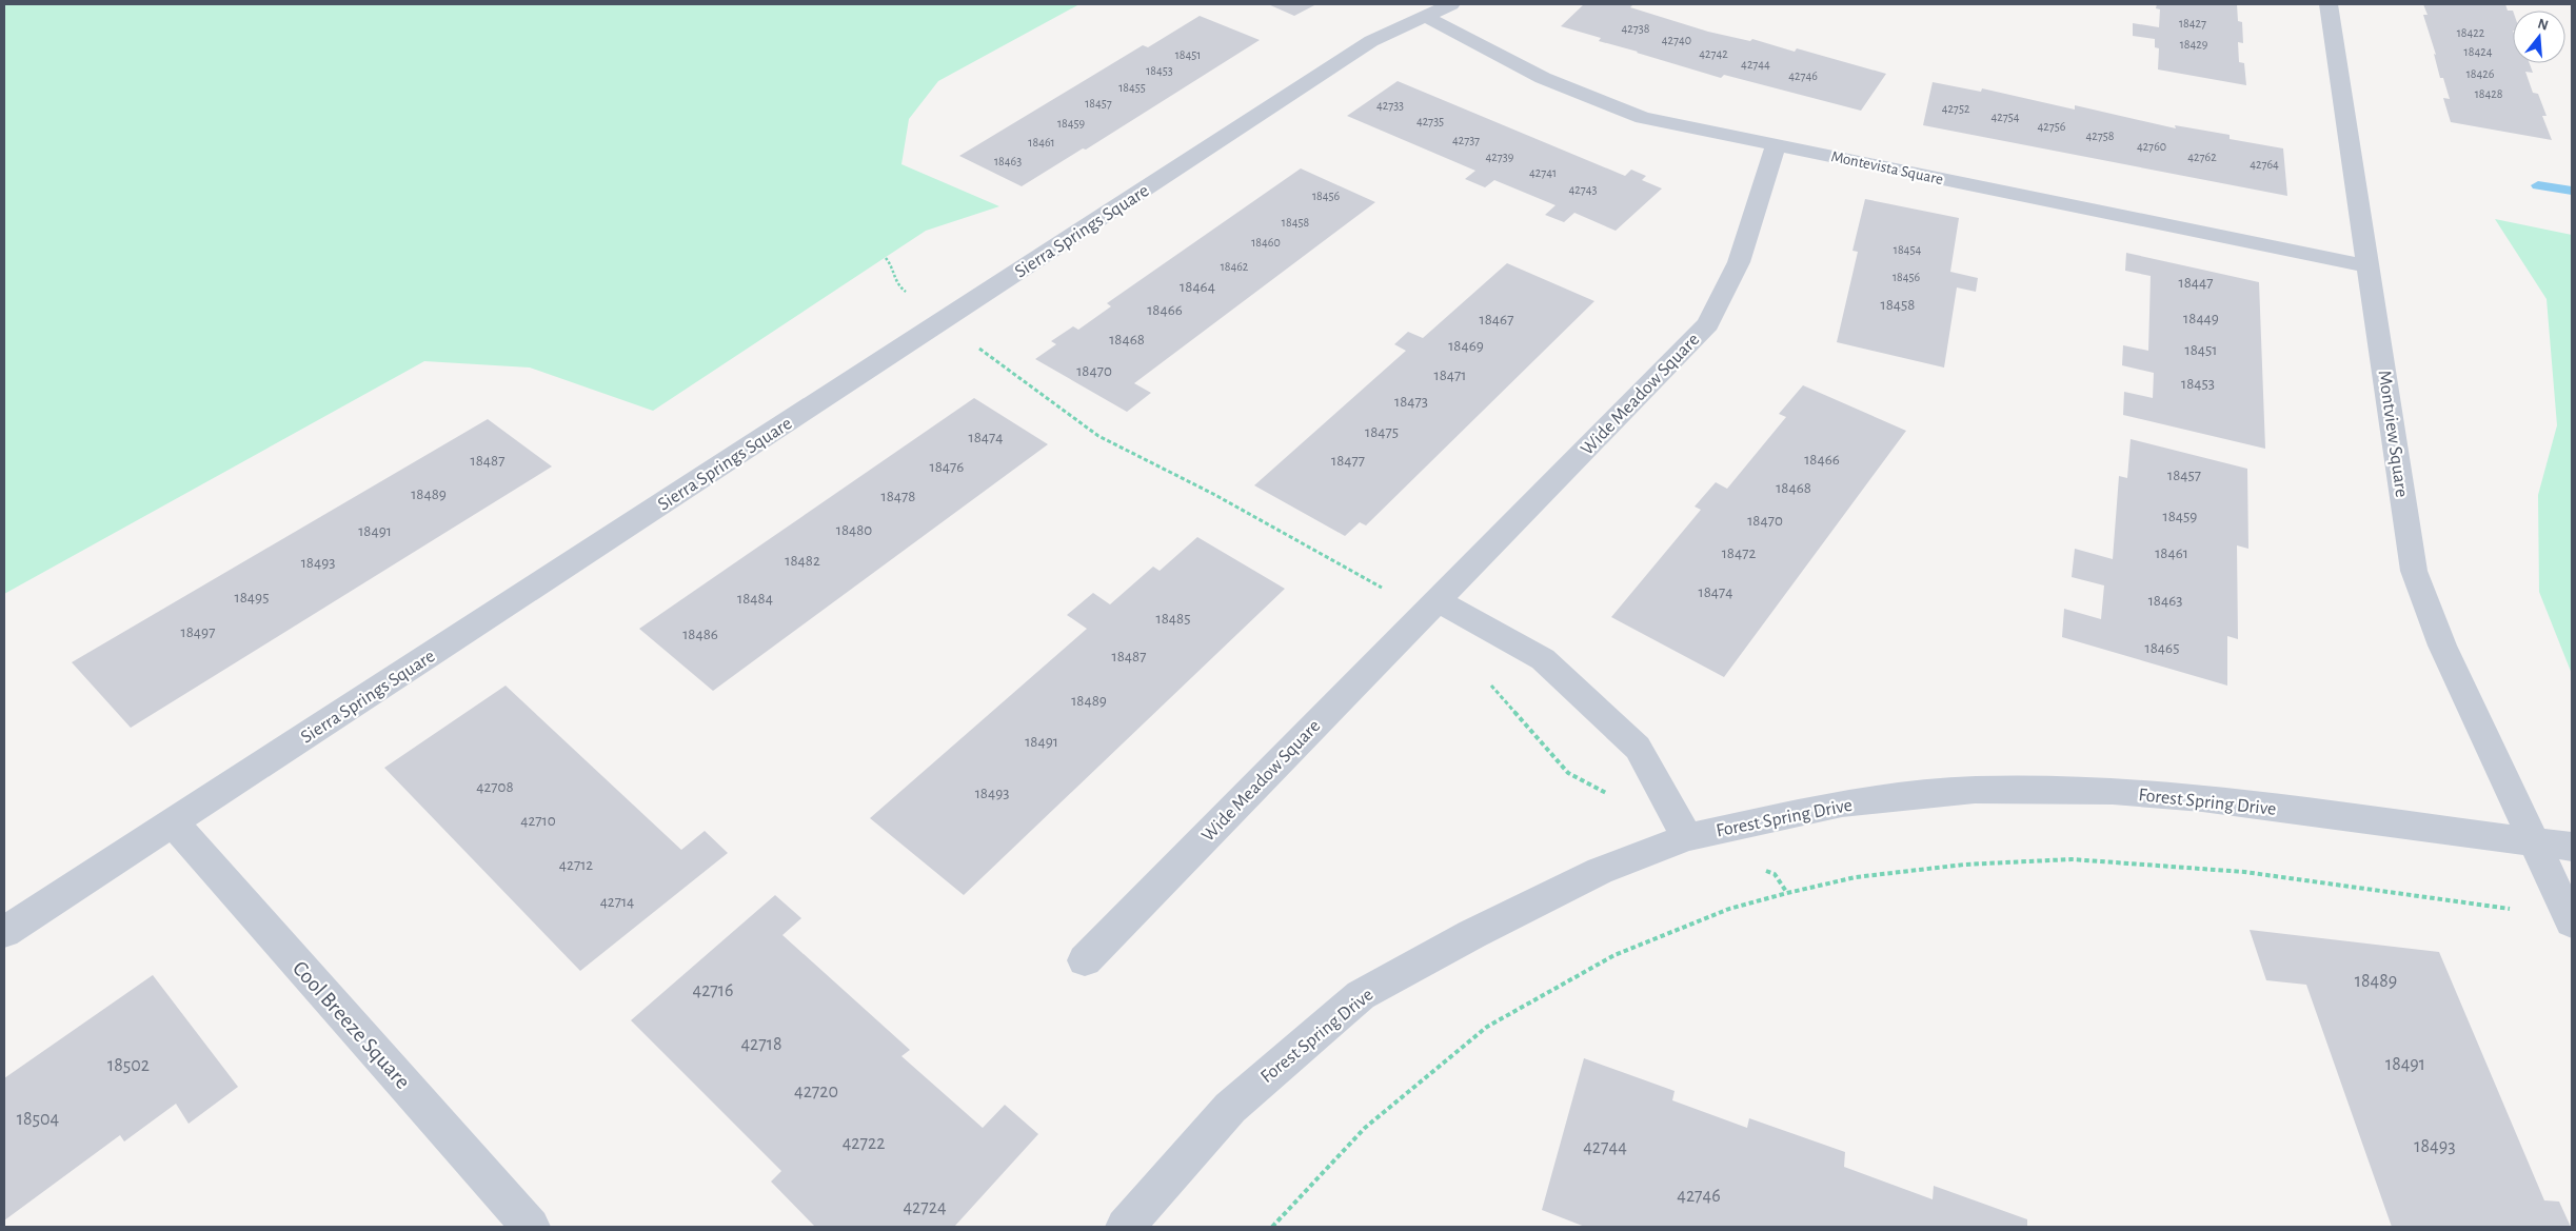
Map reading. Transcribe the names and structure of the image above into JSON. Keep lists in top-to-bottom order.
{
  "streets": {
    "street": [
      "Montevista Square",
      "Sierra Springs Square",
      "Wide Meadow Square",
      "Montview Square",
      "Forest Spring Drive",
      "Cool Breeze Square"
    ]
  },
  "crossings": [
    ["Montevista Square", "Sierra Springs Square"],
    ["Montevista Square", "Wide Meadow Square"],
    ["Montevista Square", "Montview Square"],
    ["Sierra Springs Square", "Cool Breeze Square"],
    ["Montview Square", "Forest Spring Drive"]
  ],
  "house_numbers": [
    "18427",
    "42738",
    "18422",
    "42740",
    "18429",
    "18424",
    "42742",
    "18451",
    "42744",
    "18453",
    "18426",
    "42746",
    "18455",
    "18428",
    "18457",
    "42733",
    "42752",
    "42754",
    "42735",
    "18459",
    "42756",
    "42758",
    "42737",
    "18461",
    "42760",
    "42739",
    "42762",
    "18463",
    "42764",
    "42741",
    "42743",
    "18456",
    "18458",
    "18460",
    "18454",
    "18462",
    "18456",
    "18447",
    "18464",
    "18458",
    "18466",
    "18449",
    "18467",
    "18468",
    "18469",
    "18451",
    "18470",
    "18471",
    "18453",
    "18473",
    "18475",
    "18474",
    "18466",
    "18487",
    "18477",
    "18476",
    "18457",
    "18468",
    "18489",
    "18478",
    "18459",
    "18470",
    "18480",
    "18491",
    "18472",
    "18461",
    "18482",
    "18493",
    "18474",
    "18495",
    "18484",
    "18463",
    "18485",
    "18497",
    "18486",
    "18465",
    "18487",
    "18489",
    "18491",
    "42708",
    "18493",
    "42710",
    "42712",
    "42714",
    "18489",
    "42716",
    "42718",
    "18491",
    "18502",
    "42720",
    "18504",
    "42722",
    "18493",
    "42744",
    "42746",
    "42724"
  ],
  "north": "top"
}
